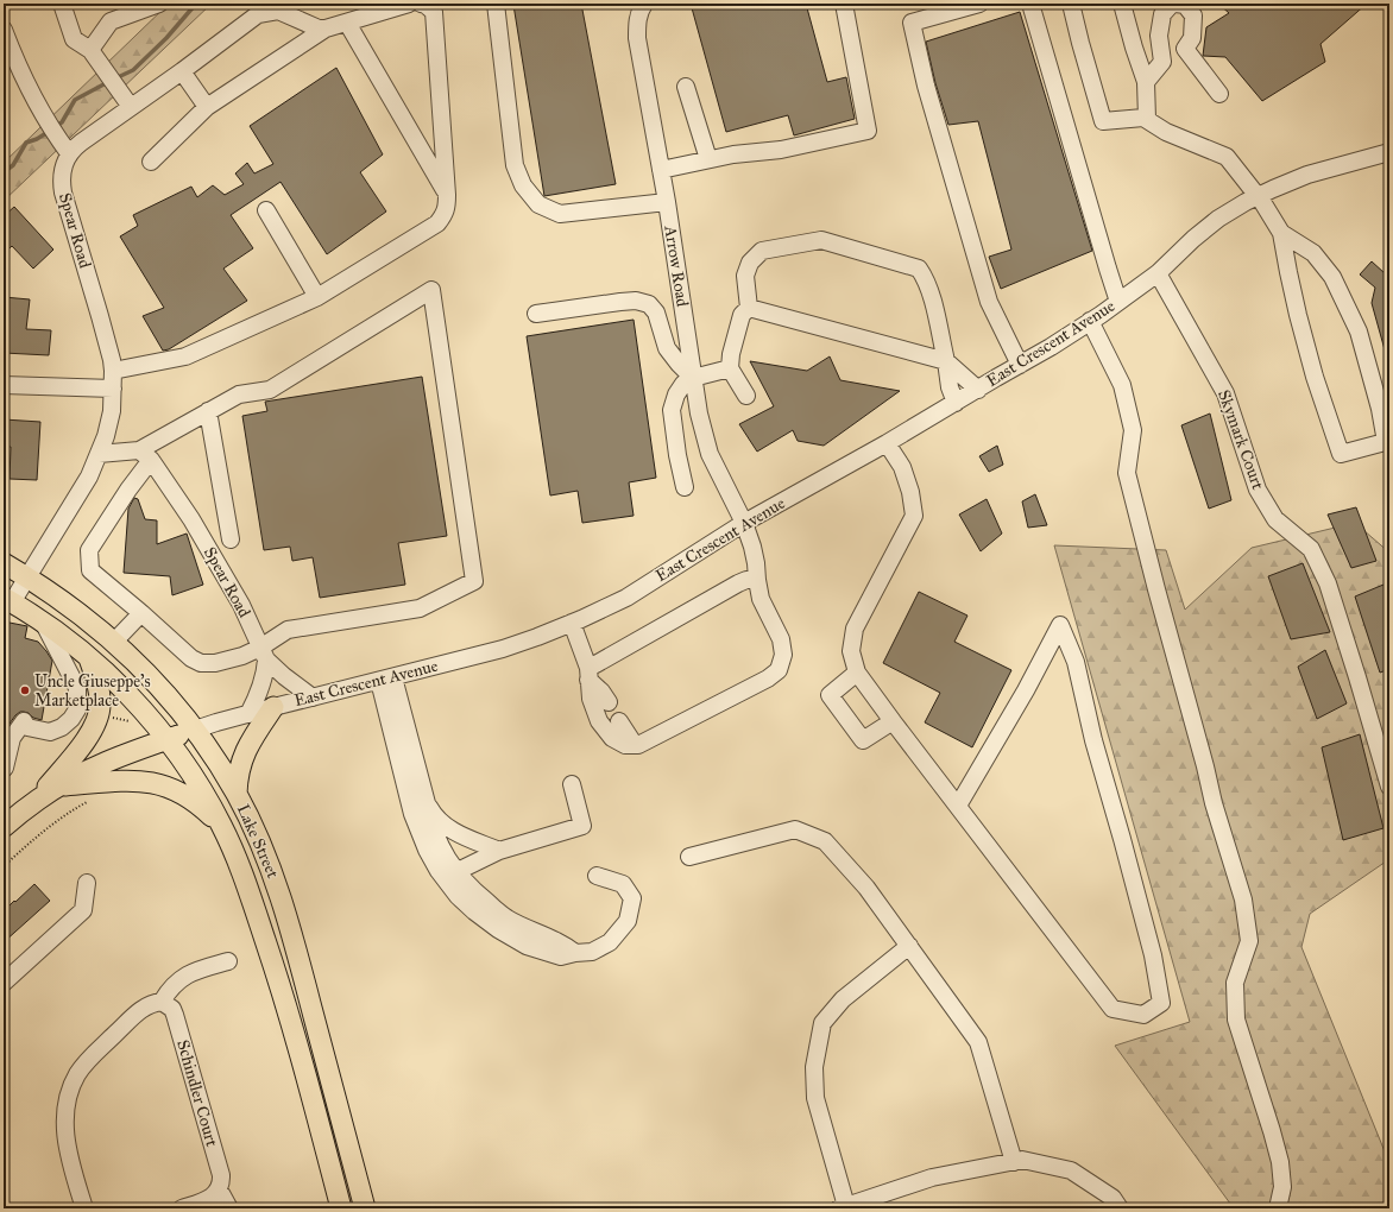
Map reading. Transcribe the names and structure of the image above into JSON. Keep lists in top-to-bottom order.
{
  "streets": {
    "main road": ["East Crescent Avenue", "Lake Street"],
    "street": [
      "Spear Road",
      "Arrow Road",
      "Skymark Court",
      "Schindler Court"
    ]
  },
  "crossings": [
    ["Spear Road", "Lake Street"],
    ["Arrow Road", "East Crescent Avenue"],
    ["East Crescent Avenue", "Skymark Court"],
    ["East Crescent Avenue", "Lake Street"]
  ],
  "places": ["Uncle Giuseppe's Marketplace"]
}
